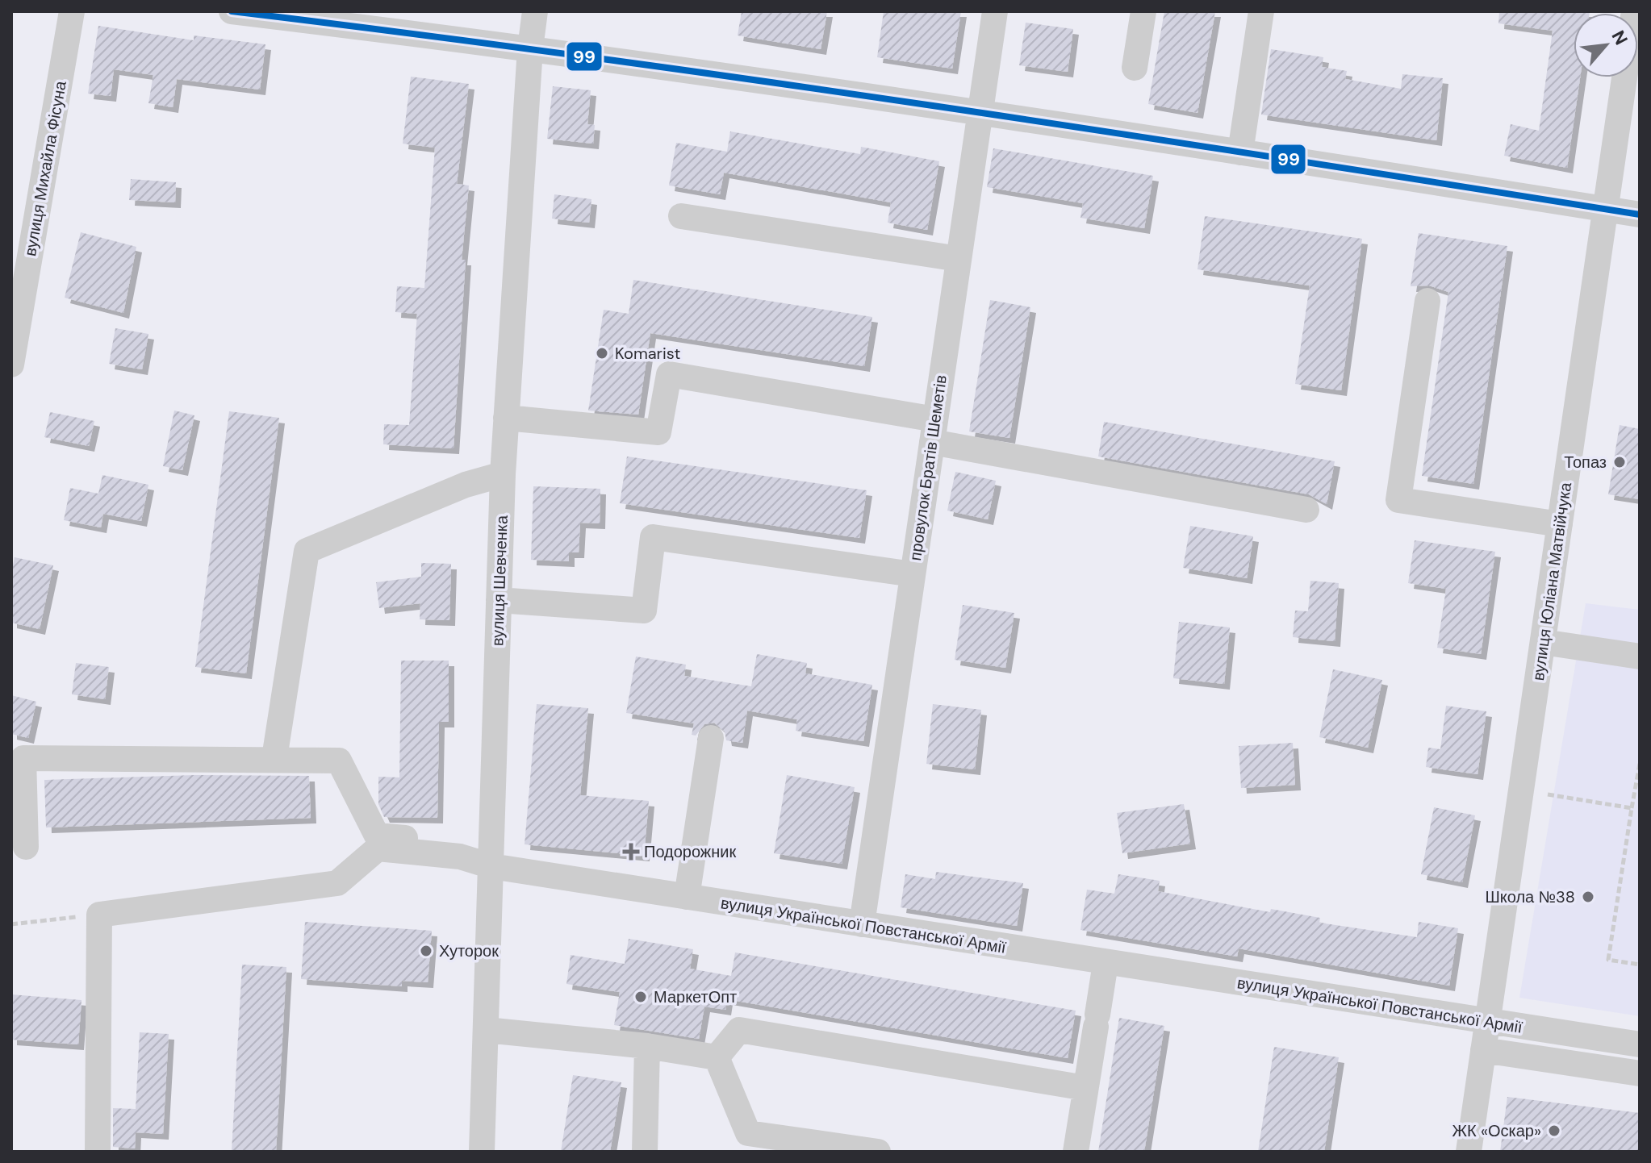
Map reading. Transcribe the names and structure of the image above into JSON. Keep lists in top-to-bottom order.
{
  "streets": {
    "street": [
      "вулиця Михайла Фісуна",
      "провулок Братів Шеметів",
      "вулиця Шевченка",
      "вулиця Юліана Матвійчука",
      "вулиця Української Повстанської Армії"
    ]
  },
  "crossings": [
    ["провулок Братів Шеметів", "вулиця Української Повстанської Армії"],
    ["вулиця Шевченка", "вулиця Української Повстанської Армії"],
    ["вулиця Юліана Матвійчука", "вулиця Української Повстанської Армії"]
  ],
  "places": {
    "other": [
      "Komarist",
      "Топаз",
      "Школа №38",
      "Хуторок",
      "МаркетОпт",
      "ЖК «Оскар»"
    ],
    "health": ["Подорожник"]
  },
  "lines": ["transit line 99"],
  "north": "top right"
}
